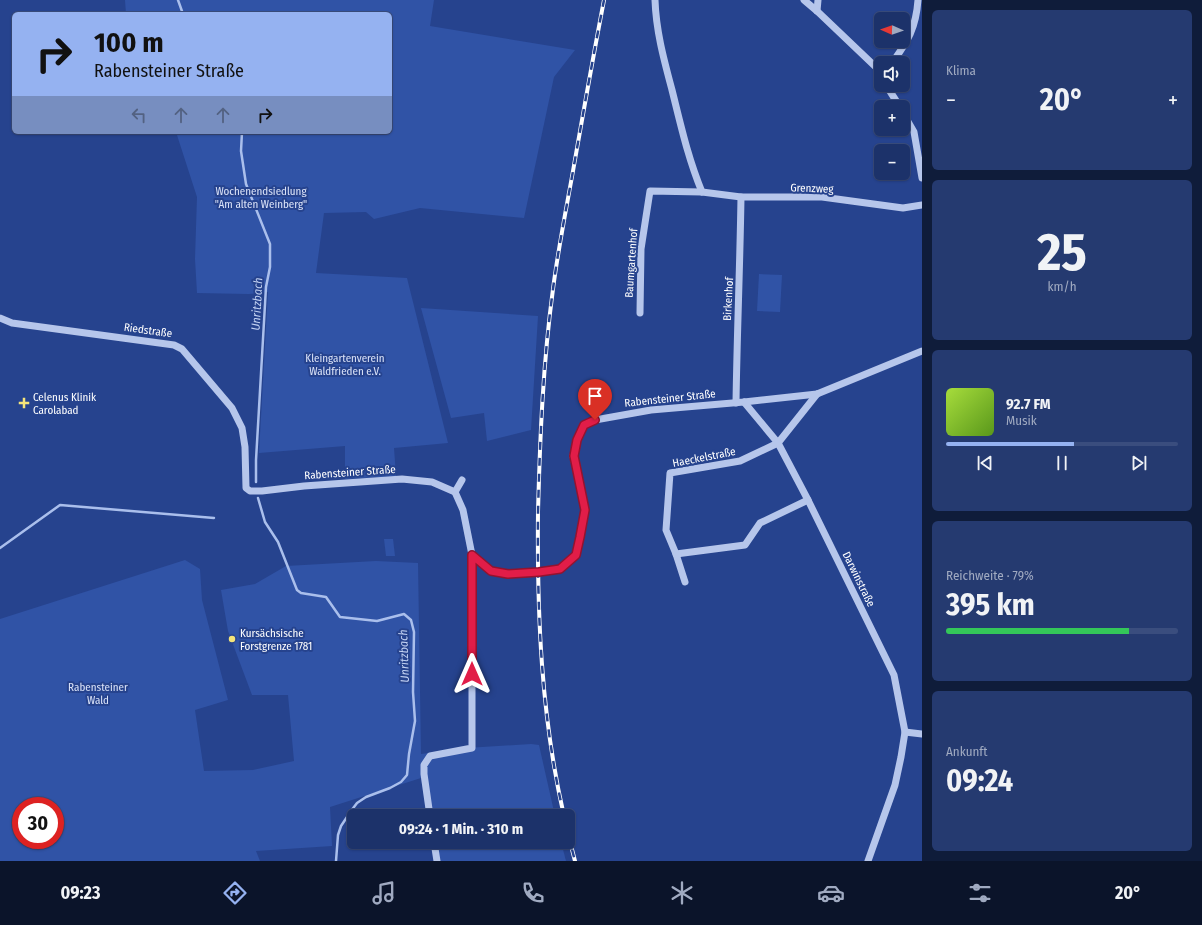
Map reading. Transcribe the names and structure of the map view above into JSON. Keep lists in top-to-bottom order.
{
  "streets": {
    "street": [
      "Grenzweg",
      "Baumgartenhof",
      "Birkenhof",
      "Riedstraße",
      "Rabensteiner Straße",
      "Haeckelstraße",
      "Darwinstraße"
    ]
  },
  "crossings": [
    ["Grenzweg", "Baumgartenhof"],
    ["Grenzweg", "Birkenhof"],
    ["Birkenhof", "Rabensteiner Straße"],
    ["Riedstraße", "Rabensteiner Straße"],
    ["Rabensteiner Straße", "Darwinstraße"],
    ["Haeckelstraße", "Darwinstraße"]
  ],
  "water": ["Unritzbach"],
  "parks": ["Wochenendsiedlung \"Am alten Weinberg\"", "Kleingartenverein Waldfrieden e.V.", "Rabensteiner Wald"],
  "places": {
    "health": ["Celenus Klinik Carolabad"],
    "other": ["Kursächsische Forstgrenze 1781"]
  },
  "north": "left",
  "page": {
    "tile": [
      "Klima",
      ["25", "km/h"],
      ["Reichweite · 79%", "395 km"],
      ["Ankunft", "09:24"]
    ],
    "map_buttons": ["+", "−"],
    "turn": ["100 m", "Rabensteiner Straße"],
    "heat": ["−", "20°", "+"],
    "song": ["92.7 FM", "Musik"],
    "limit": "30",
    "trip": "09:24 · 1 Min. · 310 m",
    "tabs": ["09:23", "20°"]
  }
}
